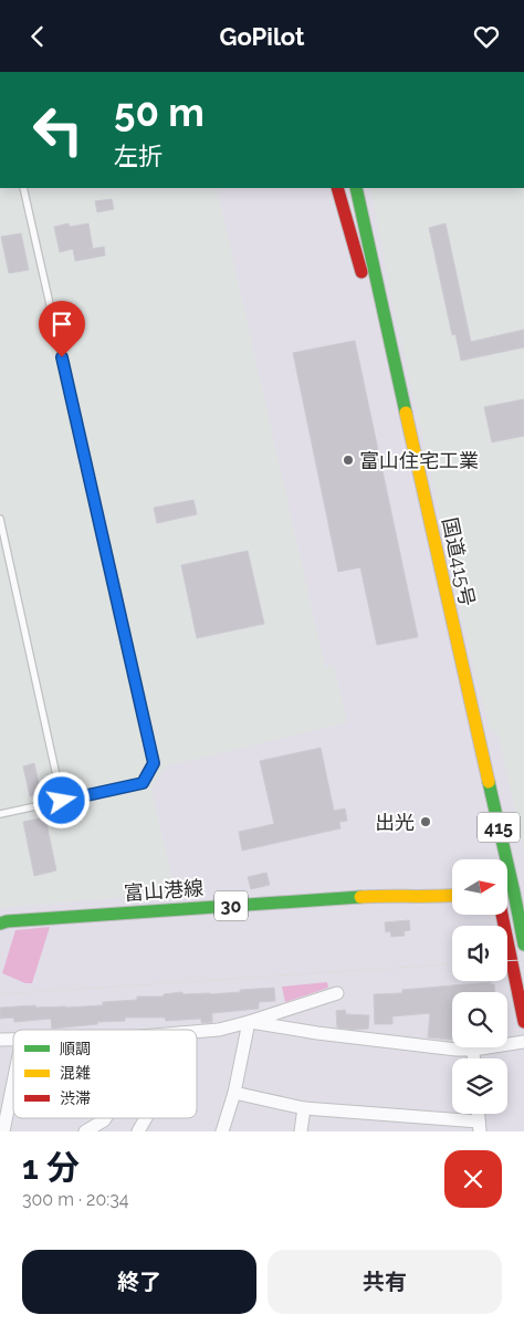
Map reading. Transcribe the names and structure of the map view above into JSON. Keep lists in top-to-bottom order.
{
  "streets": {
    "main road": [
      "国道415号",
      "415",
      "富山港線",
      "30"
    ]
  },
  "places": ["富山住宅工業", "出光"],
  "legend": ["順調", "混雑", "渋滞"],
  "north": "right",
  "page": {
    "header": "GoPilot",
    "turn": ["50 m", "左折"],
    "heading": ["1 分", "300 m · 20:34"],
    "buttons": ["終了", "共有"]
  }
}
